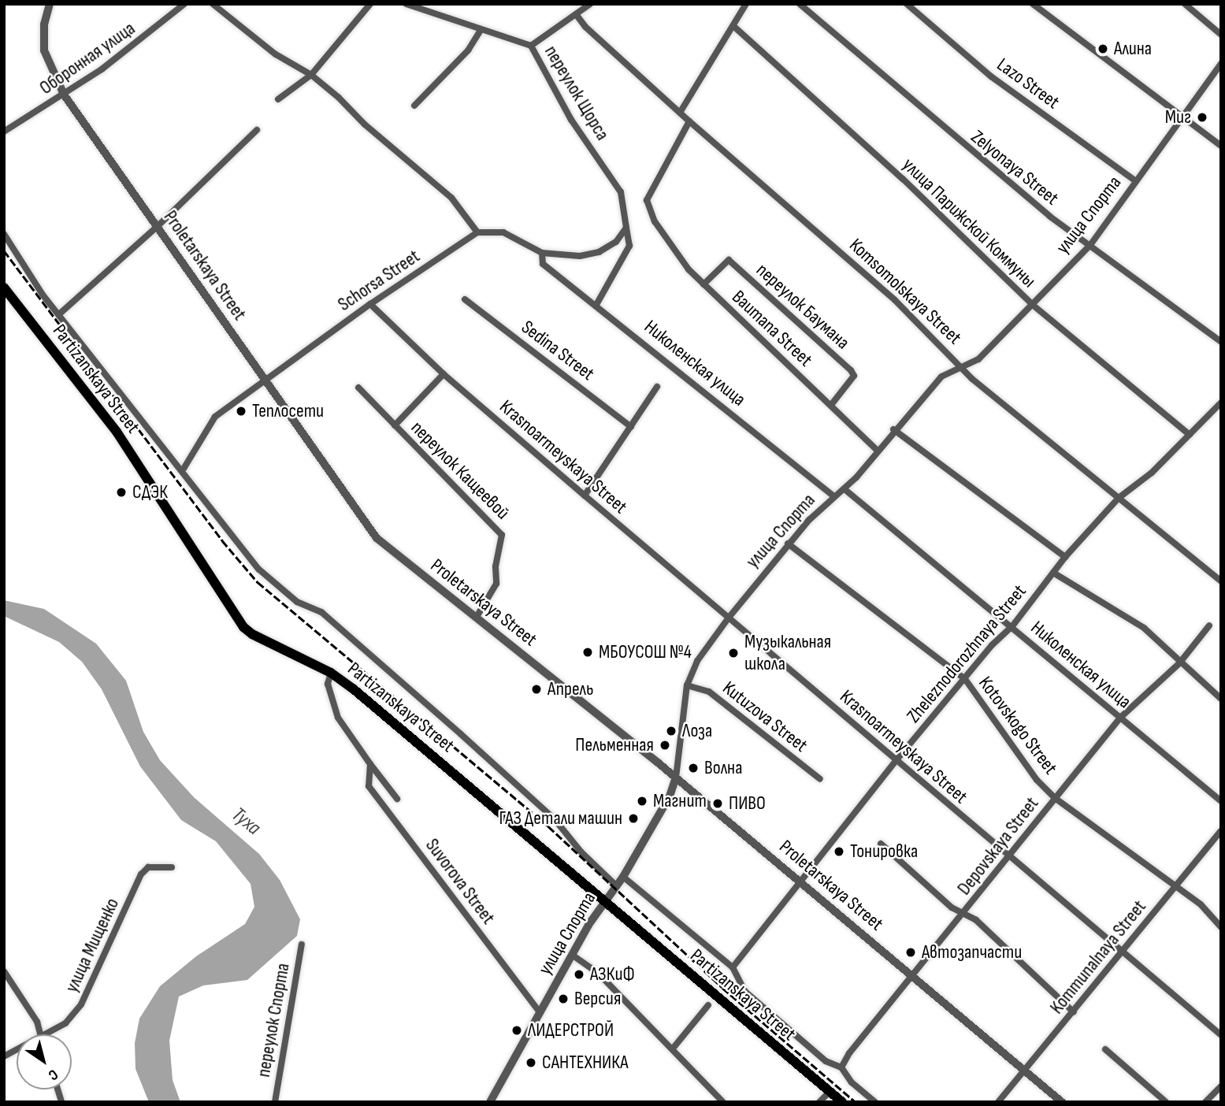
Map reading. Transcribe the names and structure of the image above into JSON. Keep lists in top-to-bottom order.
{
  "streets": {
    "main road": ["Partizanskaya Street"],
    "street": [
      "Оборонная улица",
      "Lazo Street",
      "переулок Щорса",
      "Zelyonaya Street",
      "улица Спорта",
      "улица Парижской Коммуны",
      "Proletarskaya Street",
      "Schorsa Street",
      "Komsomolskaya Street",
      "переулок Баумана",
      "Baumana Street",
      "Sedina Street",
      "Николенская улица",
      "Krasnoarmeyskaya Street",
      "переулок Кащеевой",
      "Zheleznodorozhnaya Street",
      "Kutuzova Street",
      "Kotovskogo Street",
      "Depovskaya Street",
      "Suvorova Street",
      "улица Мищенко",
      "Kommunalnaya Street",
      "переулок Спорта"
    ]
  },
  "crossings": [
    ["Оборонная улица", "Proletarskaya Street"],
    ["Lazo Street", "улица Спорта"],
    ["Zelyonaya Street", "улица Спорта"],
    ["улица Спорта", "улица Парижской Коммуны"],
    ["улица Спорта", "Proletarskaya Street"],
    ["улица Спорта", "Komsomolskaya Street"],
    ["улица Спорта", "Baumana Street"],
    ["улица Спорта", "Николенская улица"],
    ["улица Спорта", "Partizanskaya Street"],
    ["улица Спорта", "Krasnoarmeyskaya Street"],
    ["улица Спорта", "Kutuzova Street"],
    ["улица Спорта", "Kotovskogo Street"],
    ["улица Спорта", "Suvorova Street"],
    ["улица Парижской Коммуны", "Zheleznodorozhnaya Street"],
    ["Proletarskaya Street", "Schorsa Street"],
    ["Proletarskaya Street", "переулок Кащеевой"],
    ["Proletarskaya Street", "Zheleznodorozhnaya Street"],
    ["Proletarskaya Street", "Depovskaya Street"],
    ["Proletarskaya Street", "Kommunalnaya Street"],
    ["Schorsa Street", "Partizanskaya Street"],
    ["Schorsa Street", "Krasnoarmeyskaya Street"],
    ["Komsomolskaya Street", "Baumana Street"],
    ["Komsomolskaya Street", "Zheleznodorozhnaya Street"],
    ["переулок Баумана", "Baumana Street"],
    ["Николенская улица", "Zheleznodorozhnaya Street"],
    ["Николенская улица", "Depovskaya Street"],
    ["Partizanskaya Street", "Zheleznodorozhnaya Street"],
    ["Partizanskaya Street", "Depovskaya Street"],
    ["Krasnoarmeyskaya Street", "Zheleznodorozhnaya Street"],
    ["Krasnoarmeyskaya Street", "Depovskaya Street"],
    ["Krasnoarmeyskaya Street", "Kommunalnaya Street"],
    ["Zheleznodorozhnaya Street", "Kotovskogo Street"],
    ["Kotovskogo Street", "Depovskaya Street"],
    ["Kotovskogo Street", "Kommunalnaya Street"]
  ],
  "water": ["Туха"],
  "places": [
    "Алина",
    "Миг",
    "Теплосети",
    "СДЭК",
    "МБОУСОШ №4",
    "Музыкальная школа",
    "Апрель",
    "Лоза",
    "Пельменная",
    "Волна",
    "Магнит",
    "ПИВО",
    "ГАЗ Детали машин",
    "Тонировка",
    "Автозапчасти",
    "АЗКиФ",
    "Версия",
    "ЛИДЕРСТРОЙ",
    "САНТЕХНИКА"
  ],
  "north": "bottom right"
}
